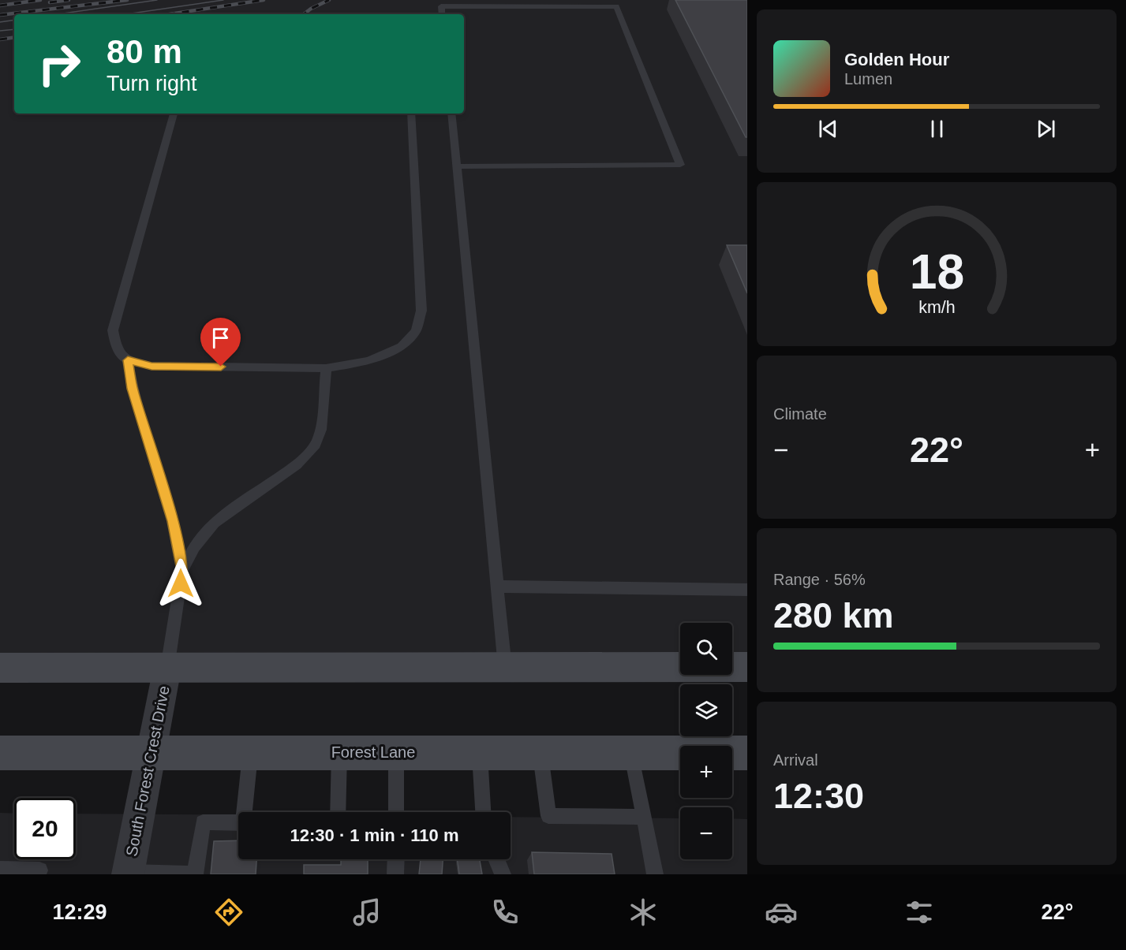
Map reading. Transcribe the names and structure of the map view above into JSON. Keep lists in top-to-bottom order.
{
  "streets": {
    "main road": ["Forest Lane"],
    "street": ["South Forest Crest Drive"]
  },
  "crossings": [
    ["Forest Lane", "South Forest Crest Drive"]
  ],
  "page": {
    "turn": ["80 m", "Turn right"],
    "song": ["Golden Hour", "Lumen"],
    "tile": [
      "Climate",
      ["Range · 56%", "280 km"],
      ["Arrival", "12:30"]
    ],
    "heat": ["−", "22°", "+"],
    "map_buttons": ["+", "−"],
    "limit": "20",
    "trip": "12:30 · 1 min · 110 m",
    "tabs": ["12:29", "22°"],
    "gauge": ["18", "km/h"]
  }
}
